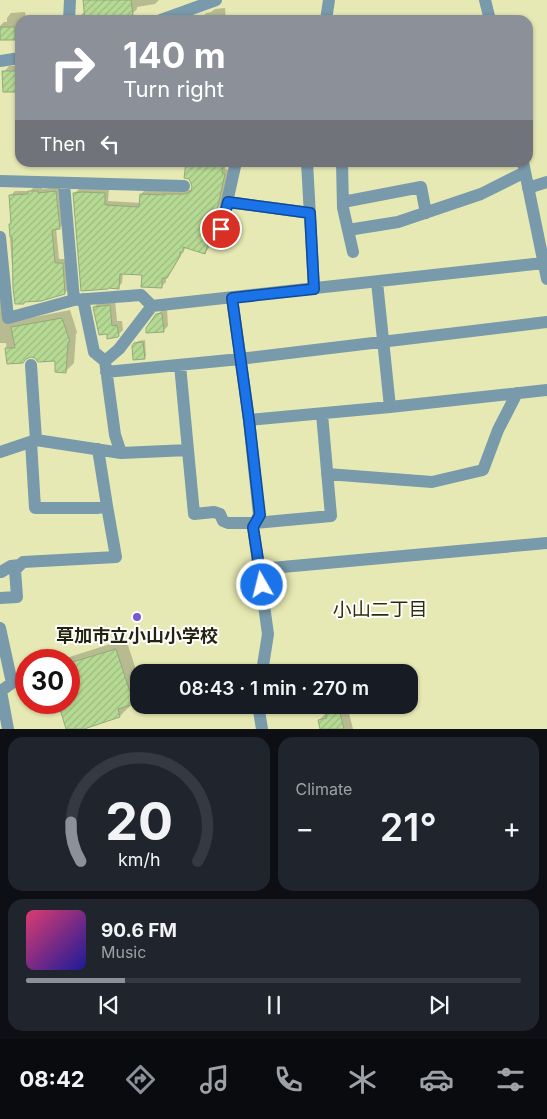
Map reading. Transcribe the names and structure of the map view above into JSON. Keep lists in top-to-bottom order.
{
  "districts": ["小山二丁目"],
  "places": ["草加市立小山小学校"],
  "page": {
    "turn": ["140 m", "Turn right"],
    "then": "Then",
    "limit": "30",
    "trip": "08:43 · 1 min · 270 m",
    "tile": "Climate",
    "heat": ["−", "21°", "+"],
    "song": ["90.6 FM", "Music"],
    "tabs": "08:42",
    "gauge": ["20", "km/h"]
  }
}
